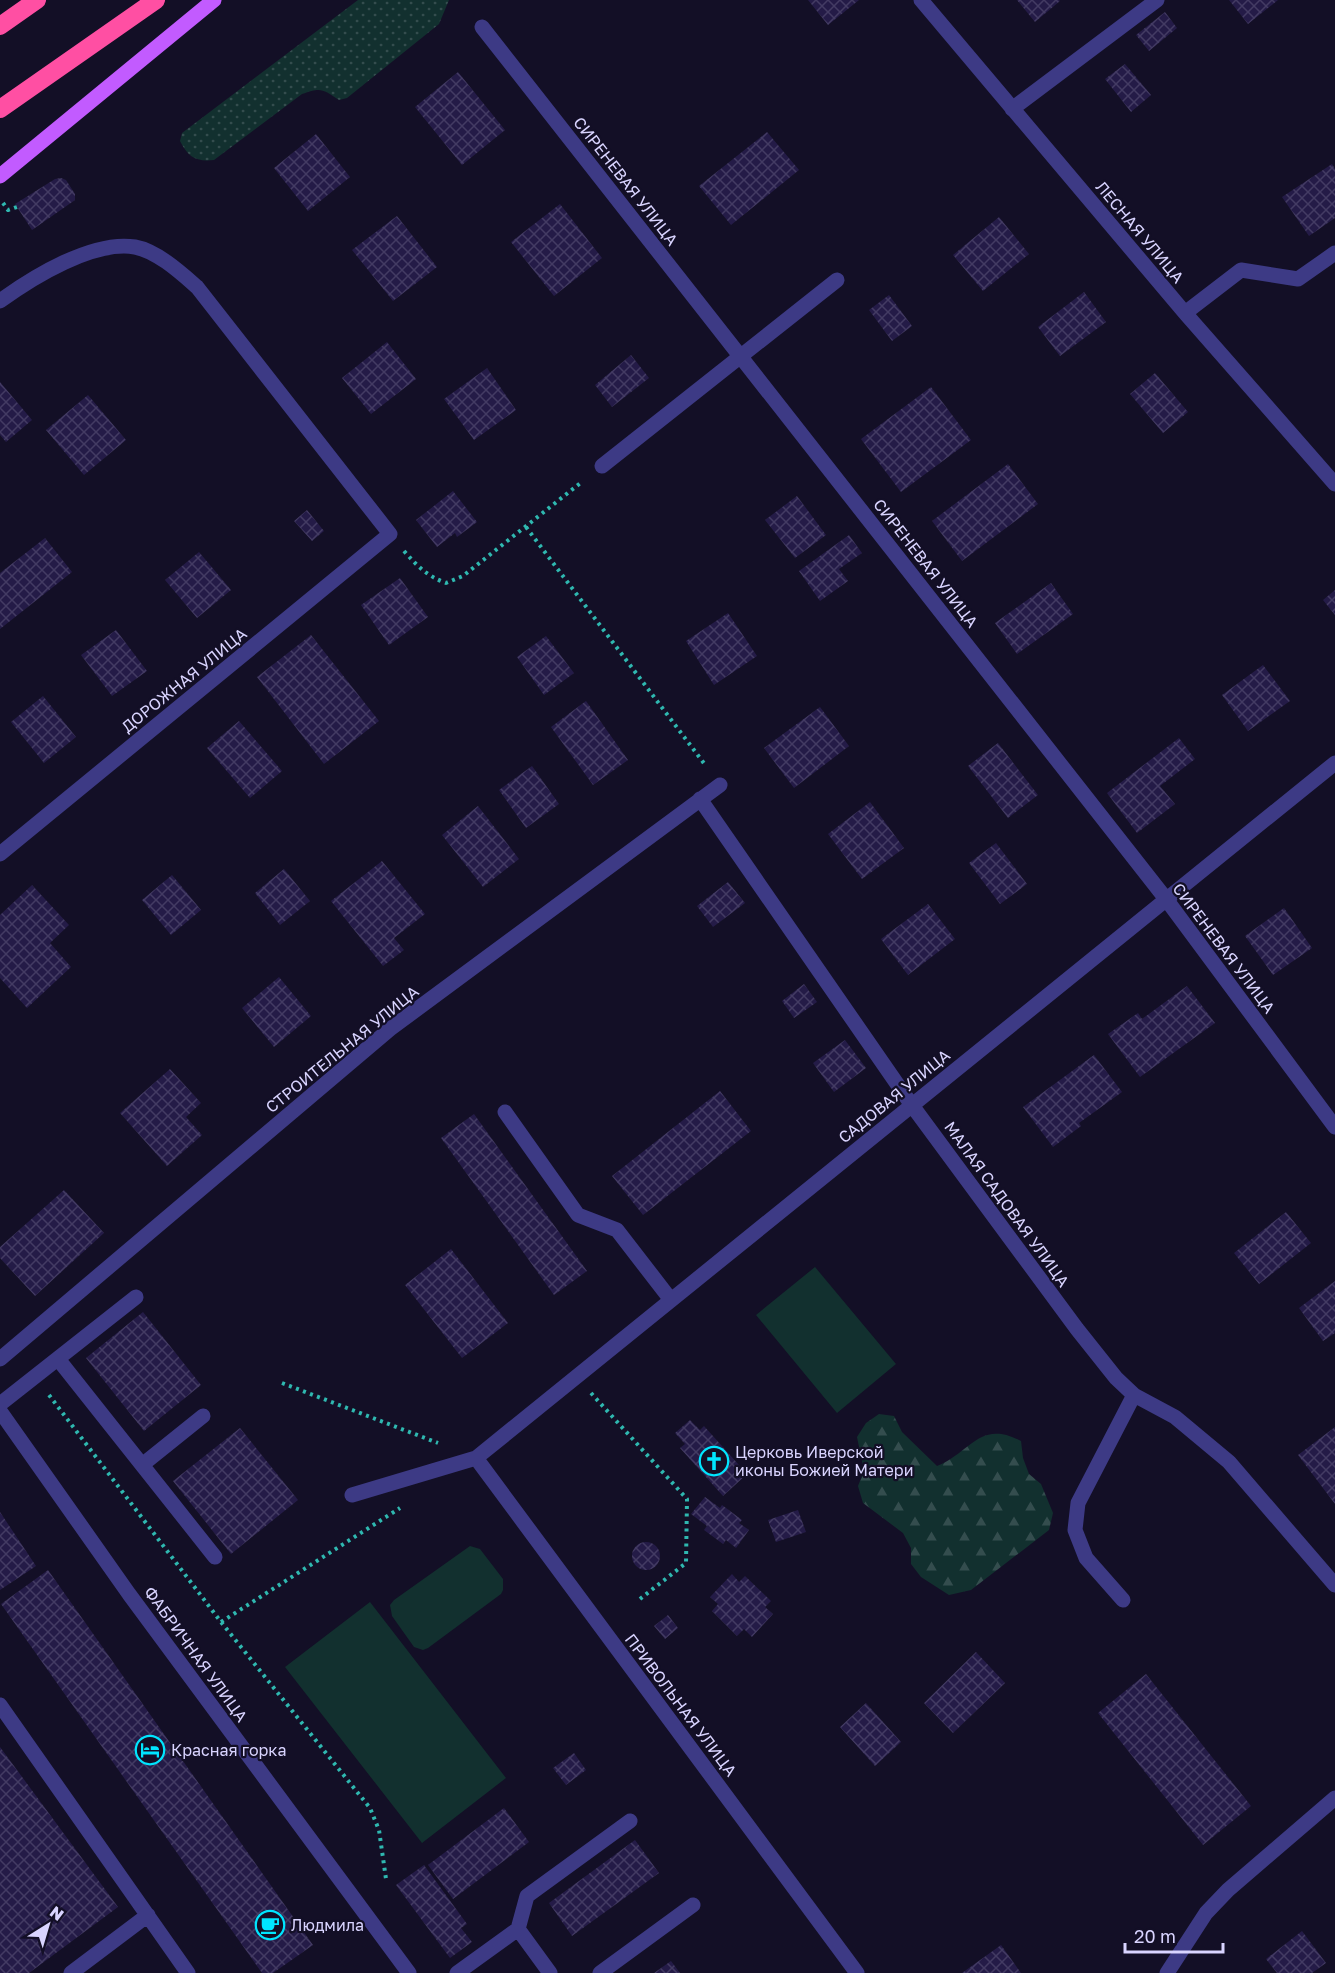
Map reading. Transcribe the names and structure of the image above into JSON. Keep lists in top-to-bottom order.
{
  "streets": {
    "street": [
      "СИРЕНЕВАЯ УЛИЦА",
      "ЛЕСНАЯ УЛИЦА",
      "ДОРОЖНАЯ УЛИЦА",
      "СТРОИТЕЛЬНАЯ УЛИЦА",
      "САДОВАЯ УЛИЦА",
      "МАЛАЯ САДОВАЯ УЛИЦА",
      "ФАБРИЧНАЯ УЛИЦА",
      "ПРИВОЛЬНАЯ УЛИЦА"
    ]
  },
  "crossings": [
    ["СИРЕНЕВАЯ УЛИЦА", "САДОВАЯ УЛИЦА"],
    ["СТРОИТЕЛЬНАЯ УЛИЦА", "МАЛАЯ САДОВАЯ УЛИЦА"],
    ["САДОВАЯ УЛИЦА", "МАЛАЯ САДОВАЯ УЛИЦА"],
    ["САДОВАЯ УЛИЦА", "ПРИВОЛЬНАЯ УЛИЦА"]
  ],
  "places": {
    "church": ["Церковь Иверской иконы Божией Матери"],
    "hotel": ["Красная горка"],
    "cafe": ["Людмила"]
  },
  "scale_bar": "20 m",
  "north": "top right"
}
